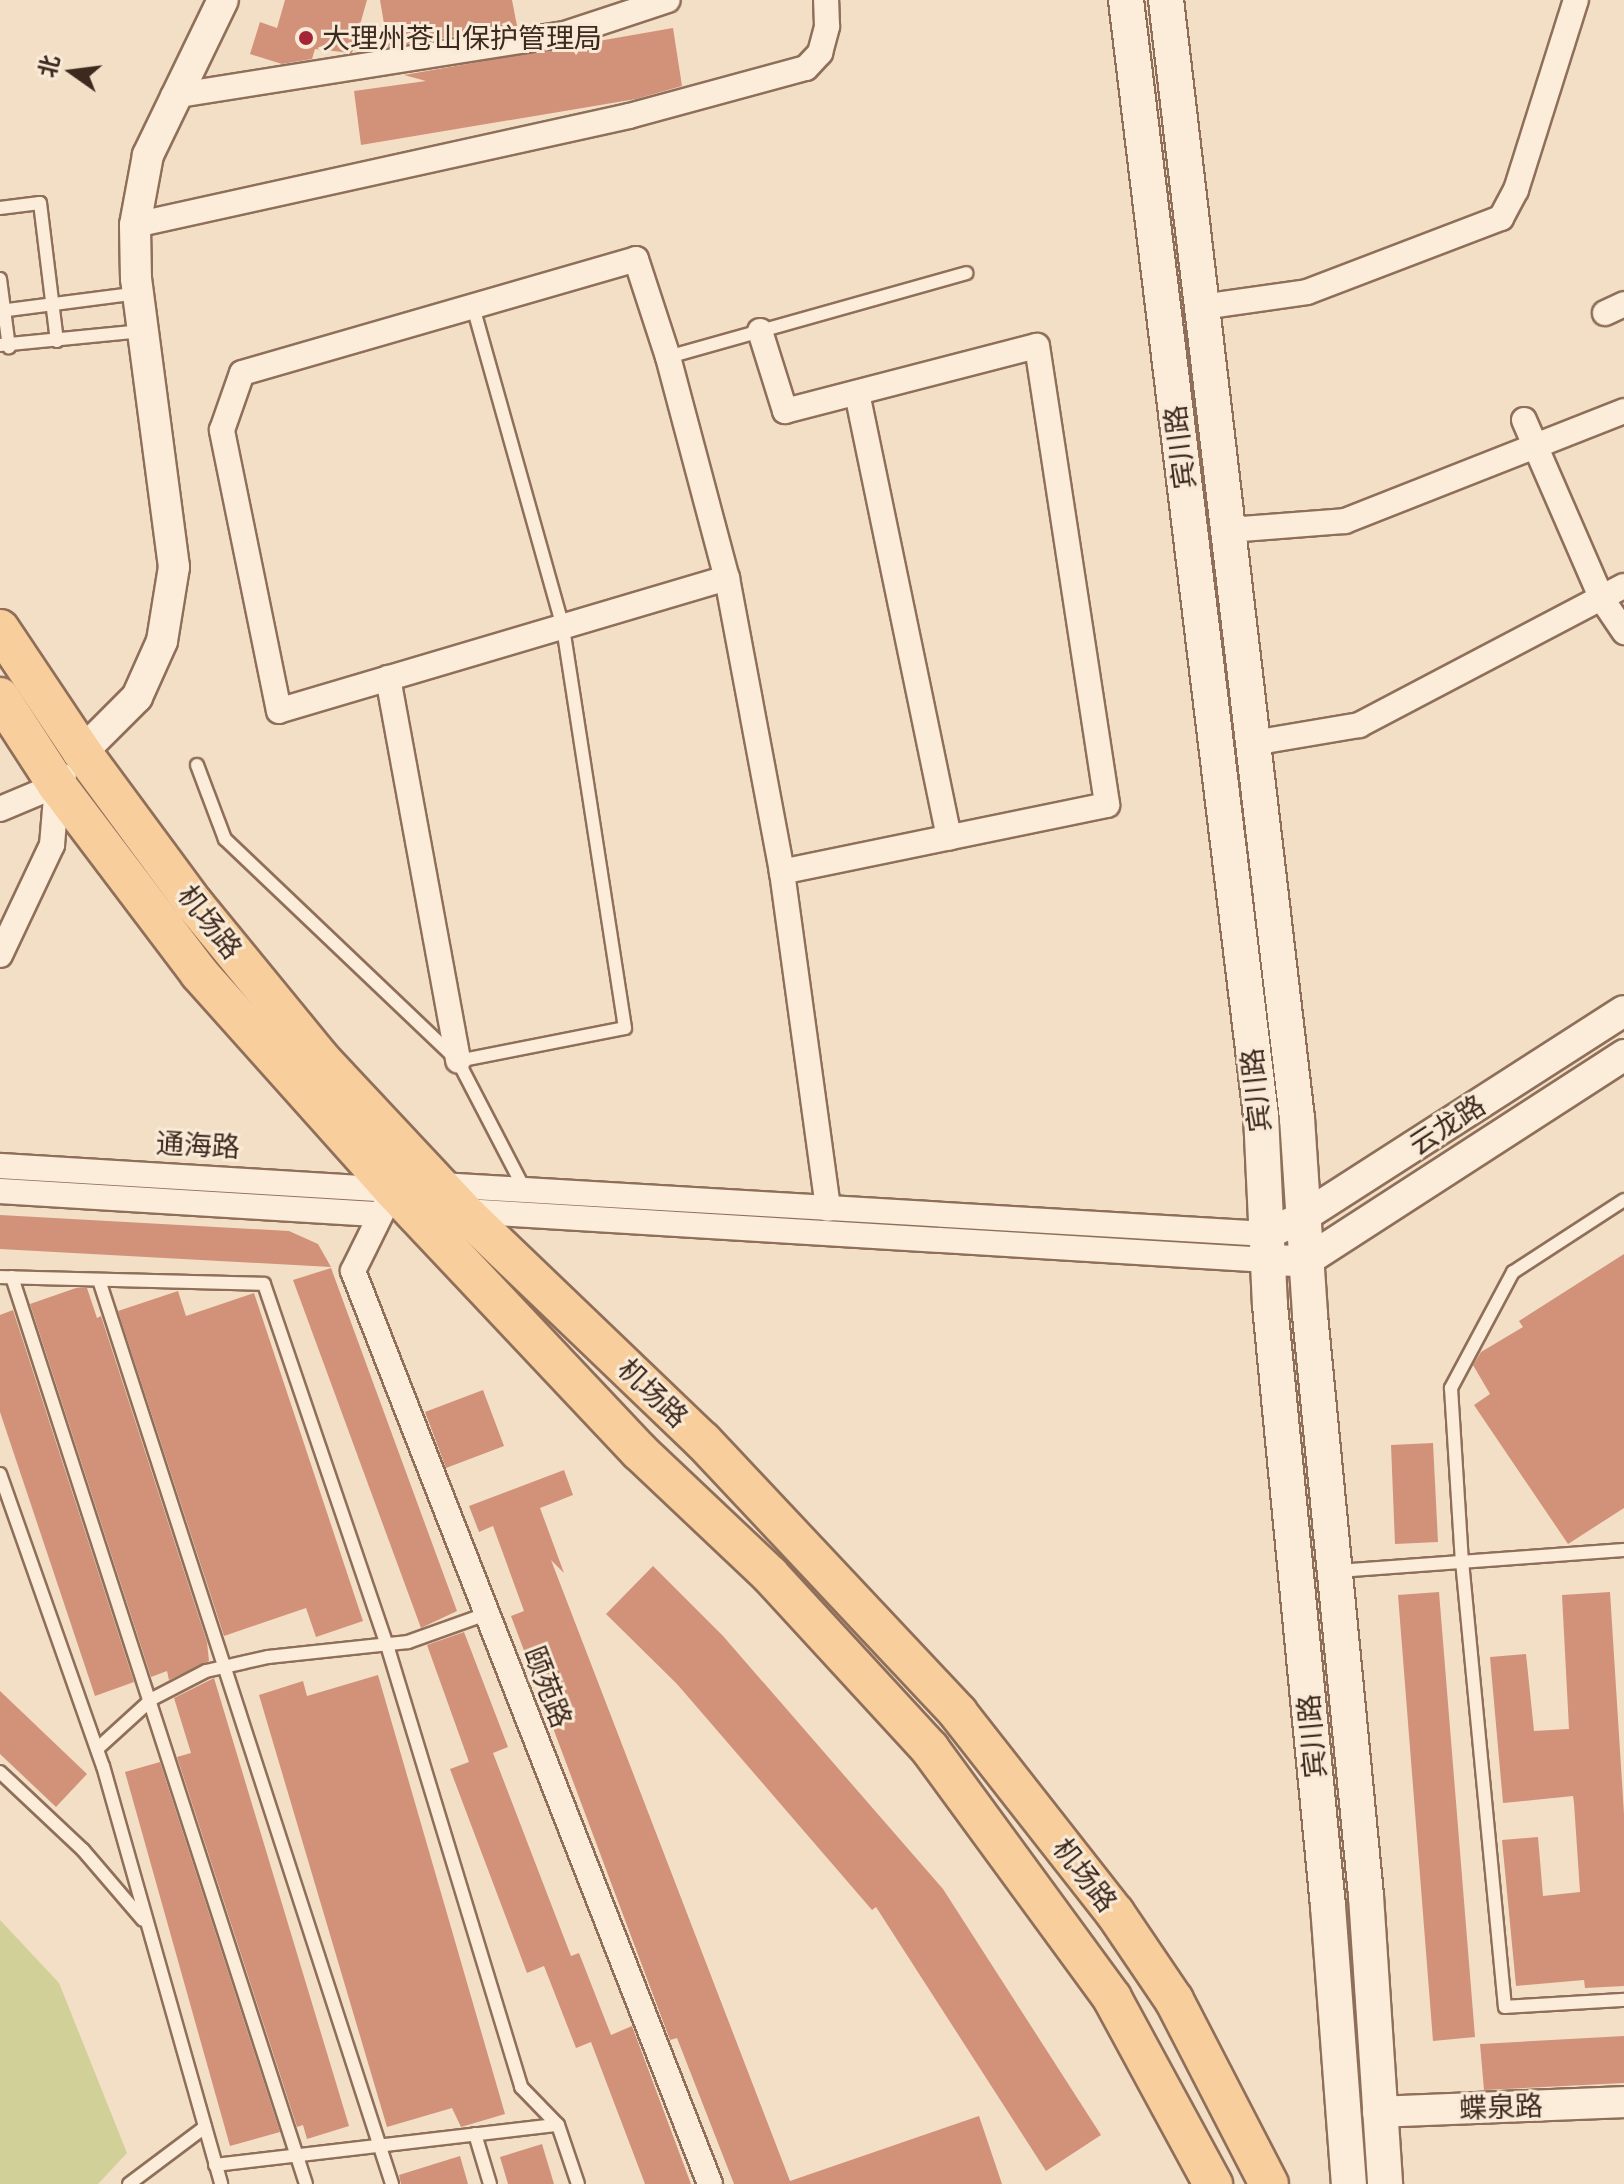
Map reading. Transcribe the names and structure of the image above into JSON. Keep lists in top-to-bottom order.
{
  "streets": {
    "main road": ["宾川路", "机场路"],
    "street": [
      "云龙路",
      "通海路",
      "颐苑路",
      "蝶泉路"
    ]
  },
  "crossings": [
    ["宾川路", "云龙路"],
    ["宾川路", "蝶泉路"],
    ["机场路", "通海路"],
    ["机场路", "颐苑路"],
    ["通海路", "颐苑路"]
  ],
  "places": ["大理州苍山保护管理局"],
  "north": "left"
}
